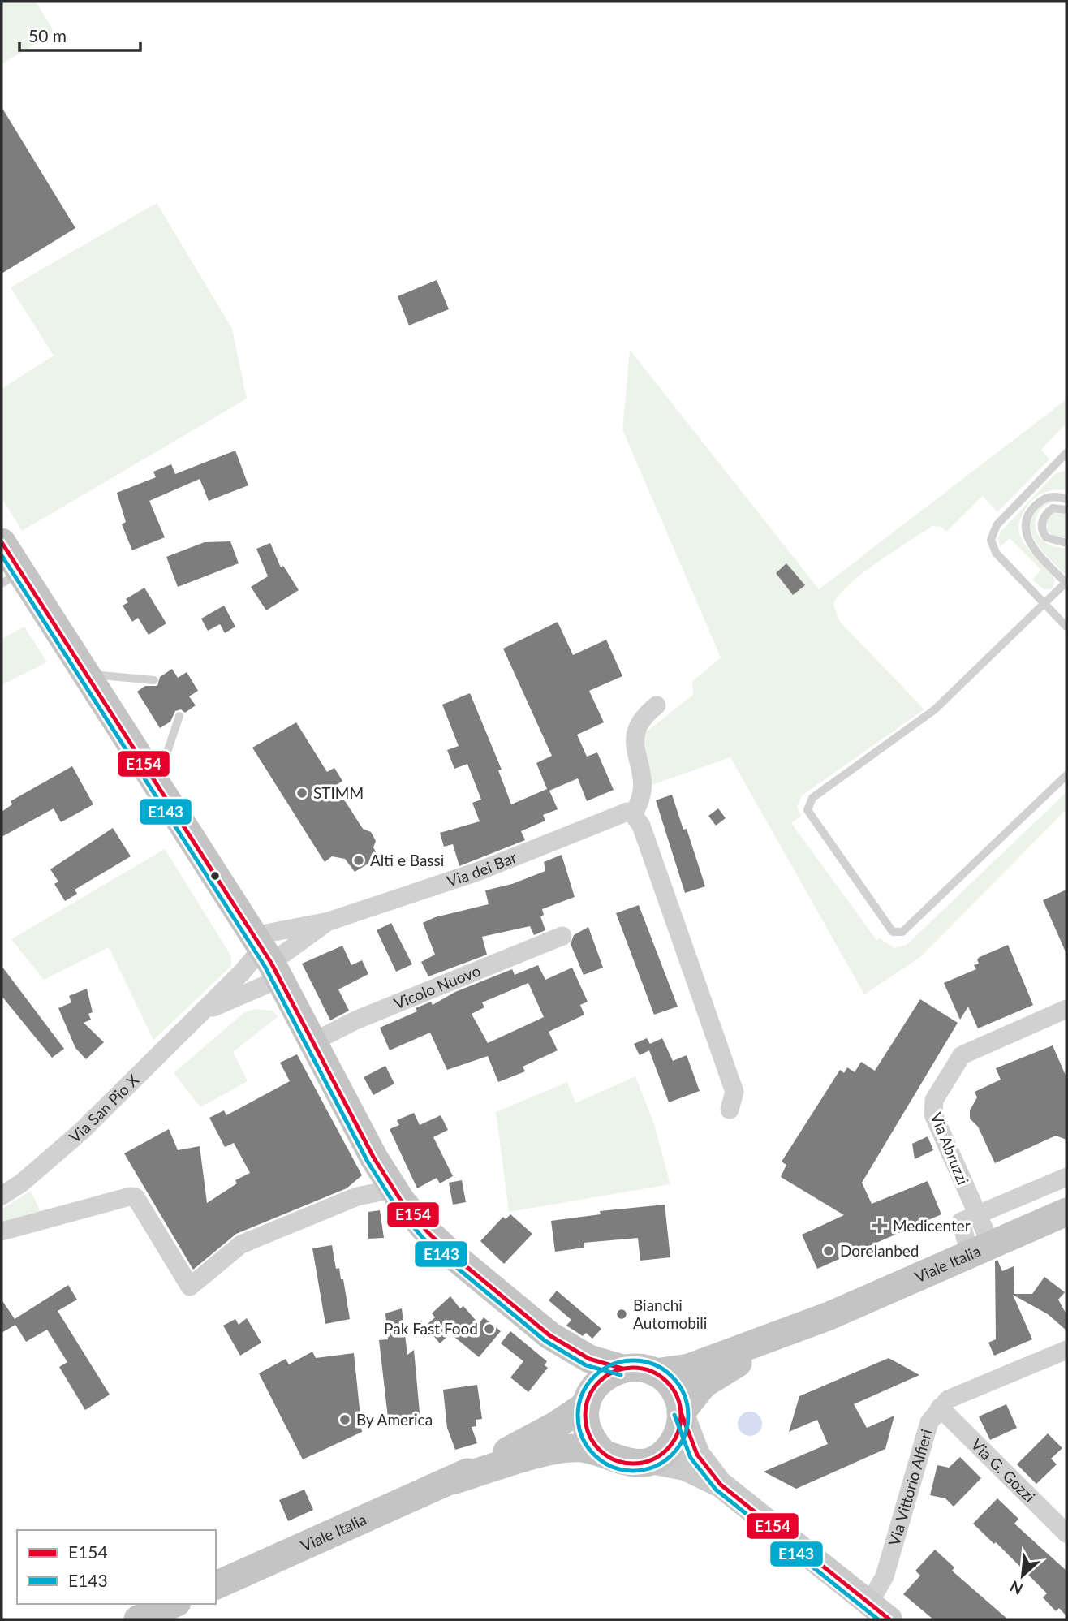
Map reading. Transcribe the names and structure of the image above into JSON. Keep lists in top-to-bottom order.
{
  "streets": {
    "main road": ["Viale Italia"],
    "street": [
      "Via dei Bar",
      "Vicolo Nuovo",
      "Via San Pio X",
      "Via Abruzzi",
      "Via G. Gozzi",
      "Via Vittorio Alfieri"
    ]
  },
  "crossings": [
    ["Via dei Bar", "Via San Pio X"],
    ["Via Abruzzi", "Viale Italia"],
    ["Via G. Gozzi", "Via Vittorio Alfieri"]
  ],
  "places": {
    "other": [
      "STIMM",
      "Alti e Bassi",
      "Dorelanbed",
      "Bianchi Automobili",
      "Pak Fast Food",
      "By America"
    ],
    "health": ["Medicenter"]
  },
  "lines": ["transit line E154", "transit line E143"],
  "legend": ["E154", "E143"],
  "scale_bar": "50 m",
  "north": "bottom left"
}
